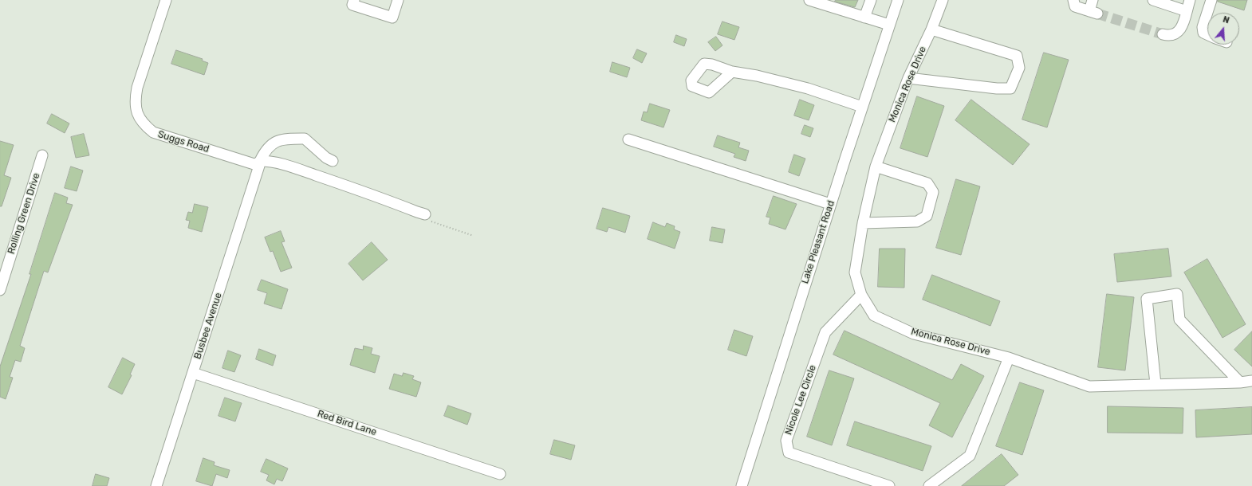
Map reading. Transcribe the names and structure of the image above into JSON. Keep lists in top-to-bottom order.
{
  "streets": {
    "street": [
      "Monica Rose Drive",
      "Suggs Road",
      "Rolling Green Drive",
      "Lake Pleasant Road",
      "Busbee Avenue",
      "Nicole Lee Circle",
      "Red Bird Lane"
    ]
  },
  "crossings": [
    ["Monica Rose Drive", "Nicole Lee Circle"],
    ["Suggs Road", "Busbee Avenue"],
    ["Busbee Avenue", "Red Bird Lane"]
  ],
  "north": "top"
}
